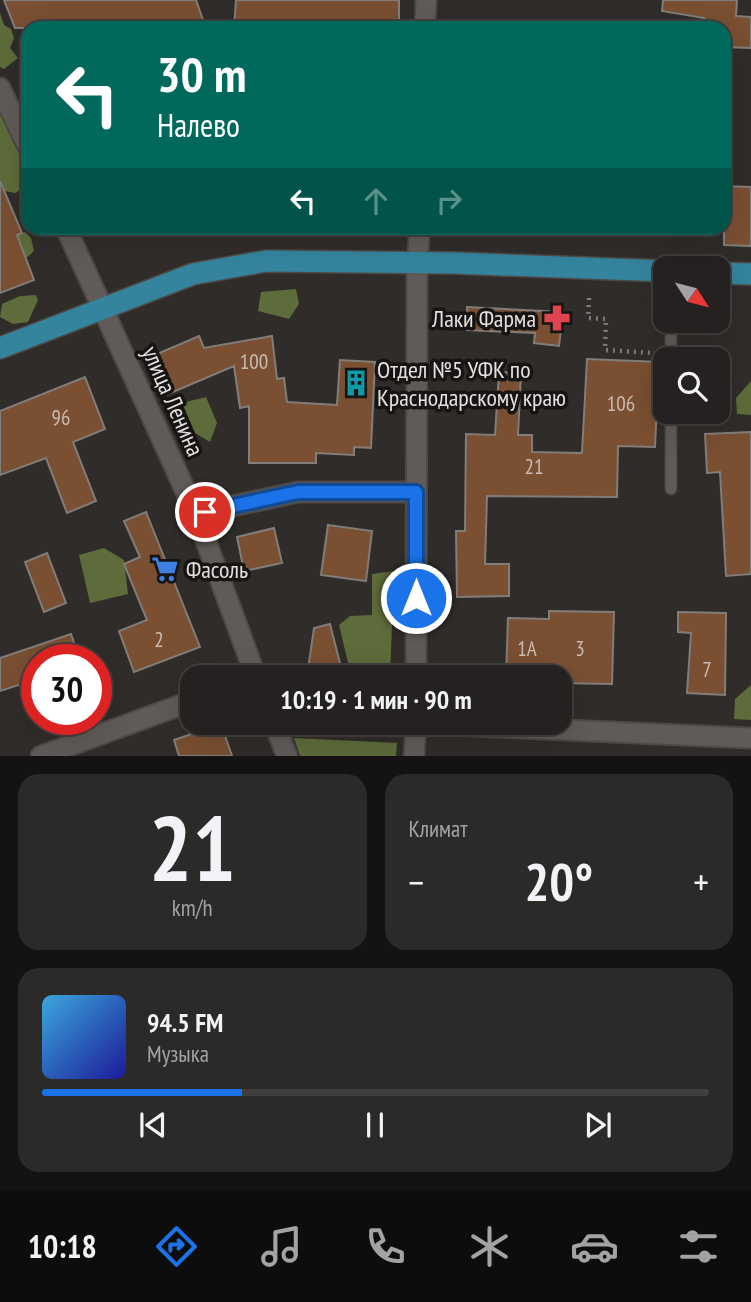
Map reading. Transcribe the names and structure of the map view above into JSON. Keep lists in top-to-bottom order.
{
  "streets": {
    "street": ["улица Ленина"]
  },
  "places": {
    "pharmacy": ["Лаки Фарма"],
    "building": ["Отдел №5 УФК по Краснодарскому краю"],
    "supermarket": ["Фасоль"]
  },
  "house_numbers": [
    "100",
    "106",
    "96",
    "21",
    "2",
    "1А",
    "3",
    "7"
  ],
  "north": "bottom right",
  "page": {
    "turn": ["30 m", "Налево"],
    "limit": "30",
    "trip": "10:19 · 1 мин · 90 m",
    "tile": [
      ["21", "km/h"],
      "Климат"
    ],
    "heat": ["−", "20°", "+"],
    "song": ["94.5 FM", "Музыка"],
    "tabs": "10:18"
  }
}
